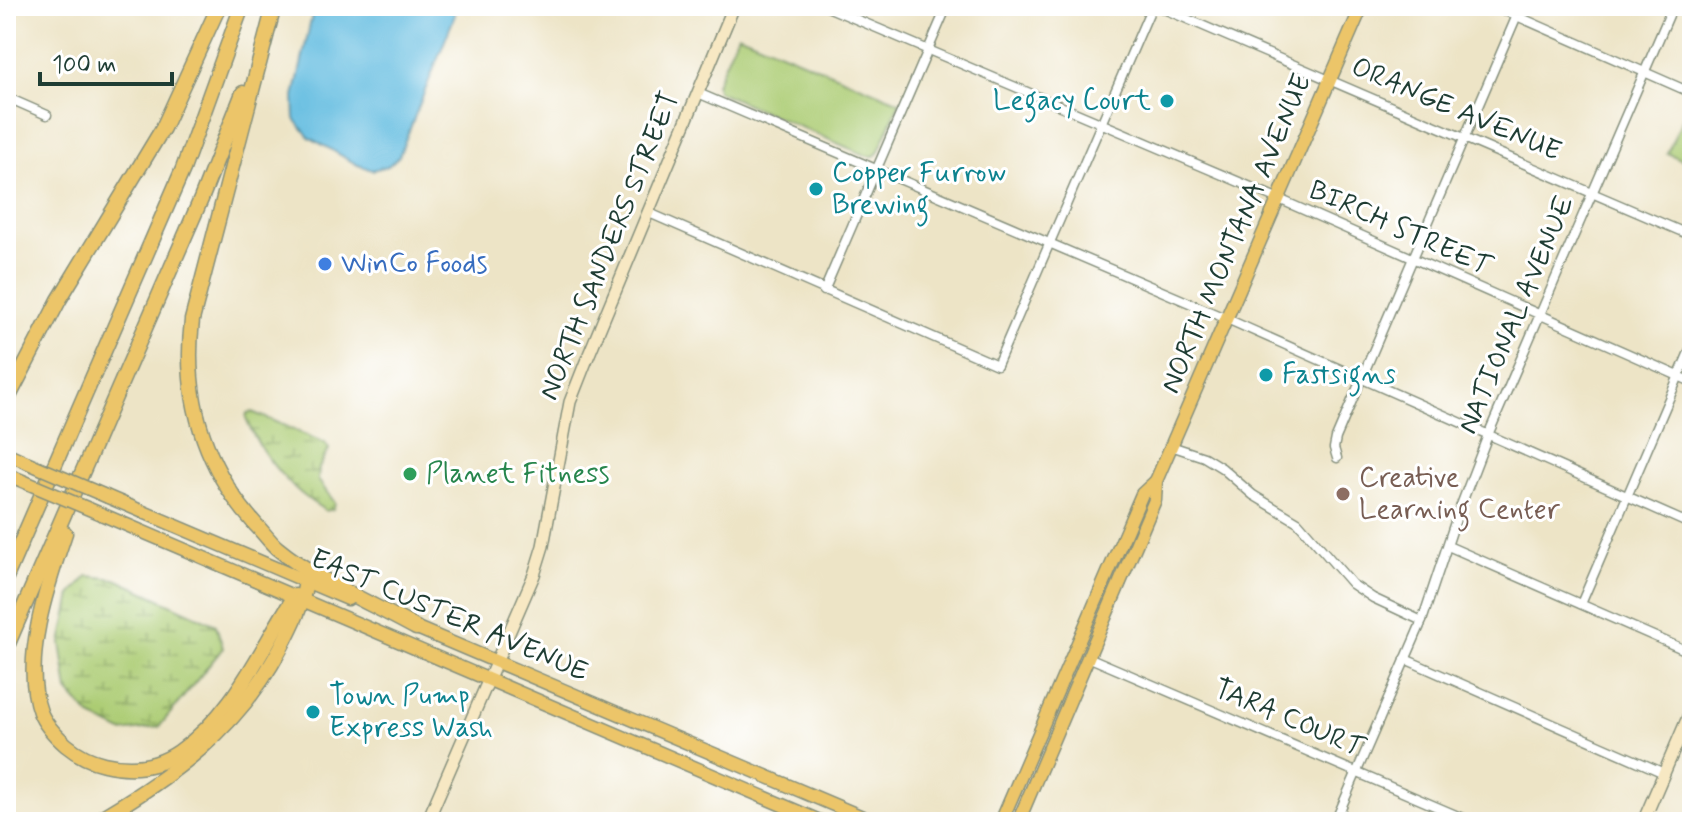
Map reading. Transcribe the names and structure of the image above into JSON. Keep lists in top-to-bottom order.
{
  "streets": {
    "main road": ["NORTH MONTANA AVENUE", "EAST CUSTER AVENUE"],
    "street": [
      "ORANGE AVENUE",
      "BIRCH STREET",
      "NORTH SANDERS STREET",
      "NATIONAL AVENUE",
      "TARA COURT"
    ]
  },
  "crossings": [
    ["ORANGE AVENUE", "NORTH MONTANA AVENUE"],
    ["ORANGE AVENUE", "NATIONAL AVENUE"],
    ["BIRCH STREET", "NORTH MONTANA AVENUE"],
    ["BIRCH STREET", "NATIONAL AVENUE"],
    ["NORTH MONTANA AVENUE", "TARA COURT"],
    ["NORTH SANDERS STREET", "EAST CUSTER AVENUE"],
    ["NATIONAL AVENUE", "TARA COURT"]
  ],
  "places": [
    "Legacy Court",
    "Copper Furrow Brewing",
    "WinCo Foods",
    "Fastsigns",
    "Planet Fitness",
    "Creative Learning Center",
    "Town Pump Express Wash"
  ],
  "scale_bar": "100 m"
}
